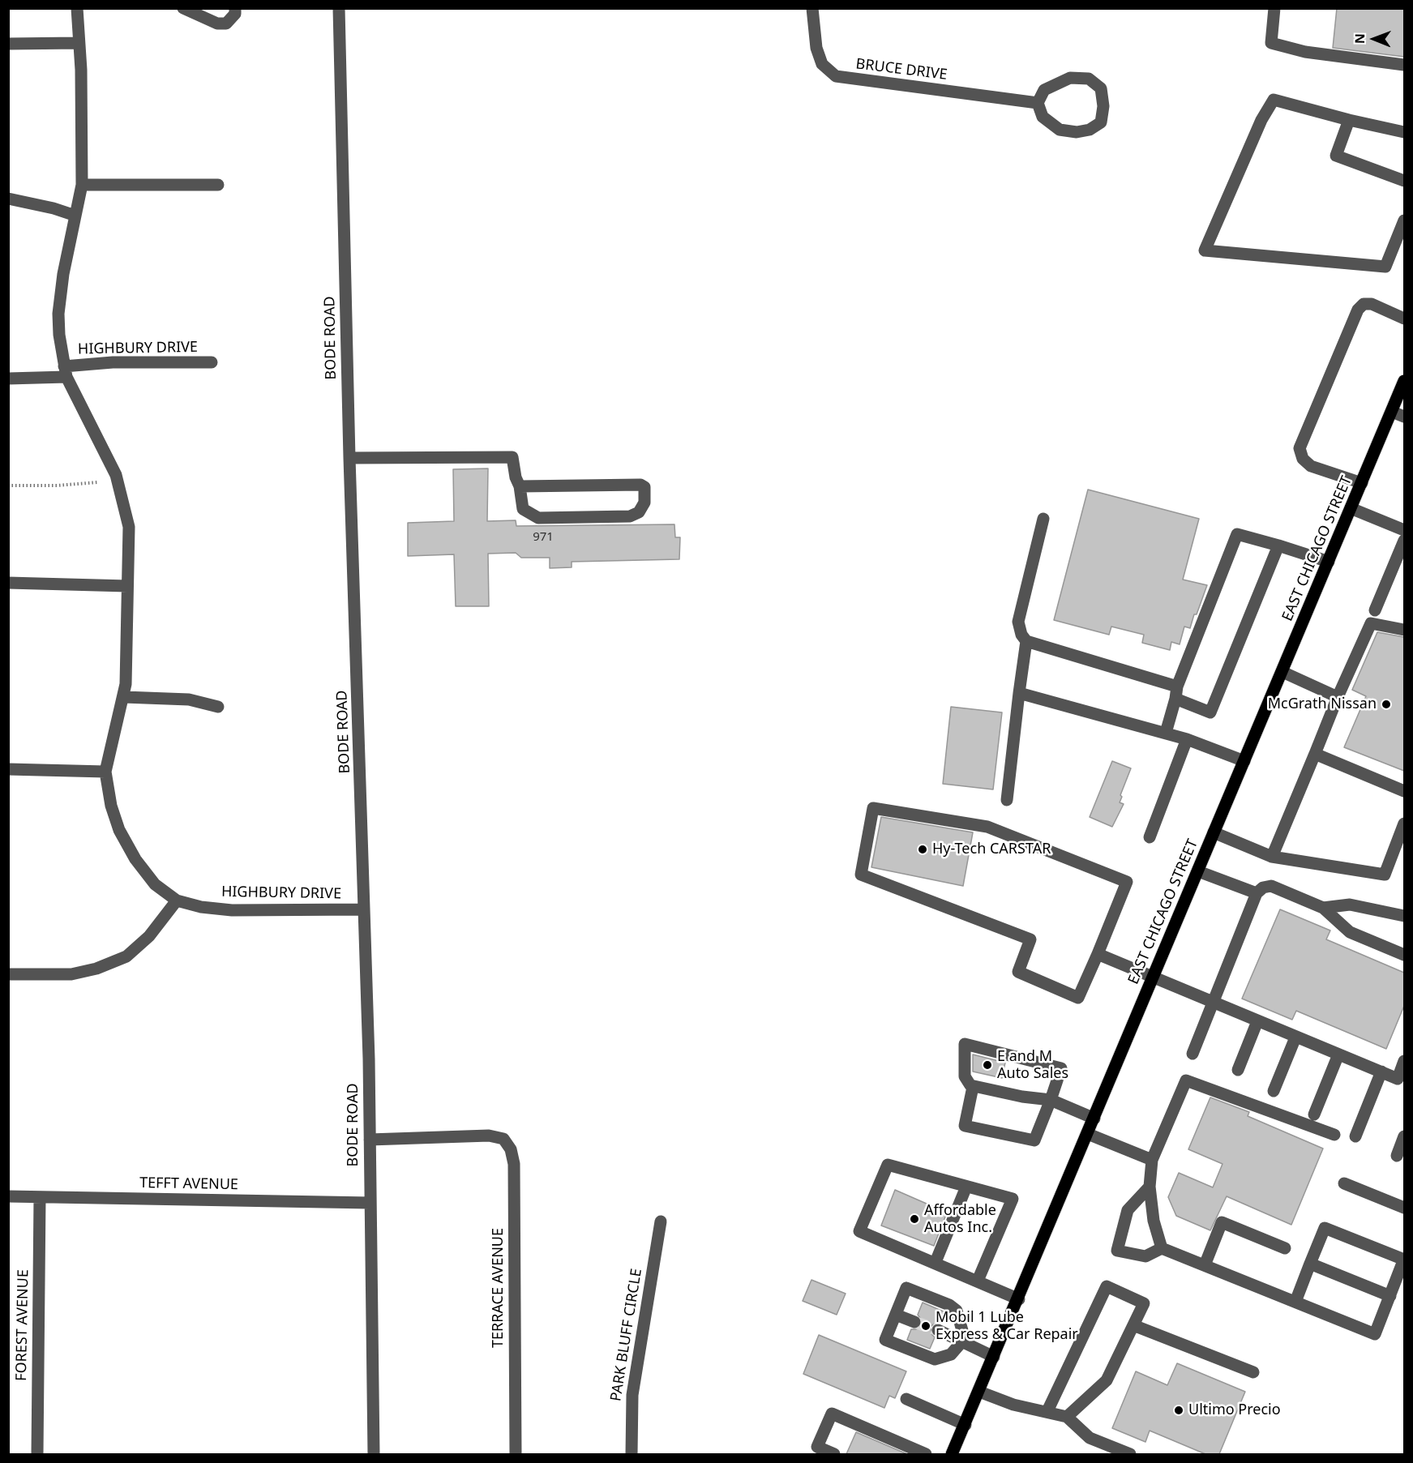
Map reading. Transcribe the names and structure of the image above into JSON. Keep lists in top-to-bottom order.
{
  "streets": {
    "main road": ["EAST CHICAGO STREET"],
    "street": [
      "BRUCE DRIVE",
      "BODE ROAD",
      "HIGHBURY DRIVE",
      "TEFFT AVENUE",
      "TERRACE AVENUE",
      "FOREST AVENUE",
      "PARK BLUFF CIRCLE"
    ]
  },
  "crossings": [
    ["BODE ROAD", "HIGHBURY DRIVE"],
    ["BODE ROAD", "TEFFT AVENUE"],
    ["BODE ROAD", "TERRACE AVENUE"],
    ["TEFFT AVENUE", "FOREST AVENUE"]
  ],
  "places": [
    "McGrath Nissan",
    "Hy-Tech CARSTAR",
    "E and M Auto Sales",
    "Affordable Autos Inc.",
    "Mobil 1 Lube Express & Car Repair",
    "Ultimo Precio"
  ],
  "house_numbers": ["971"],
  "north": "left"
}
